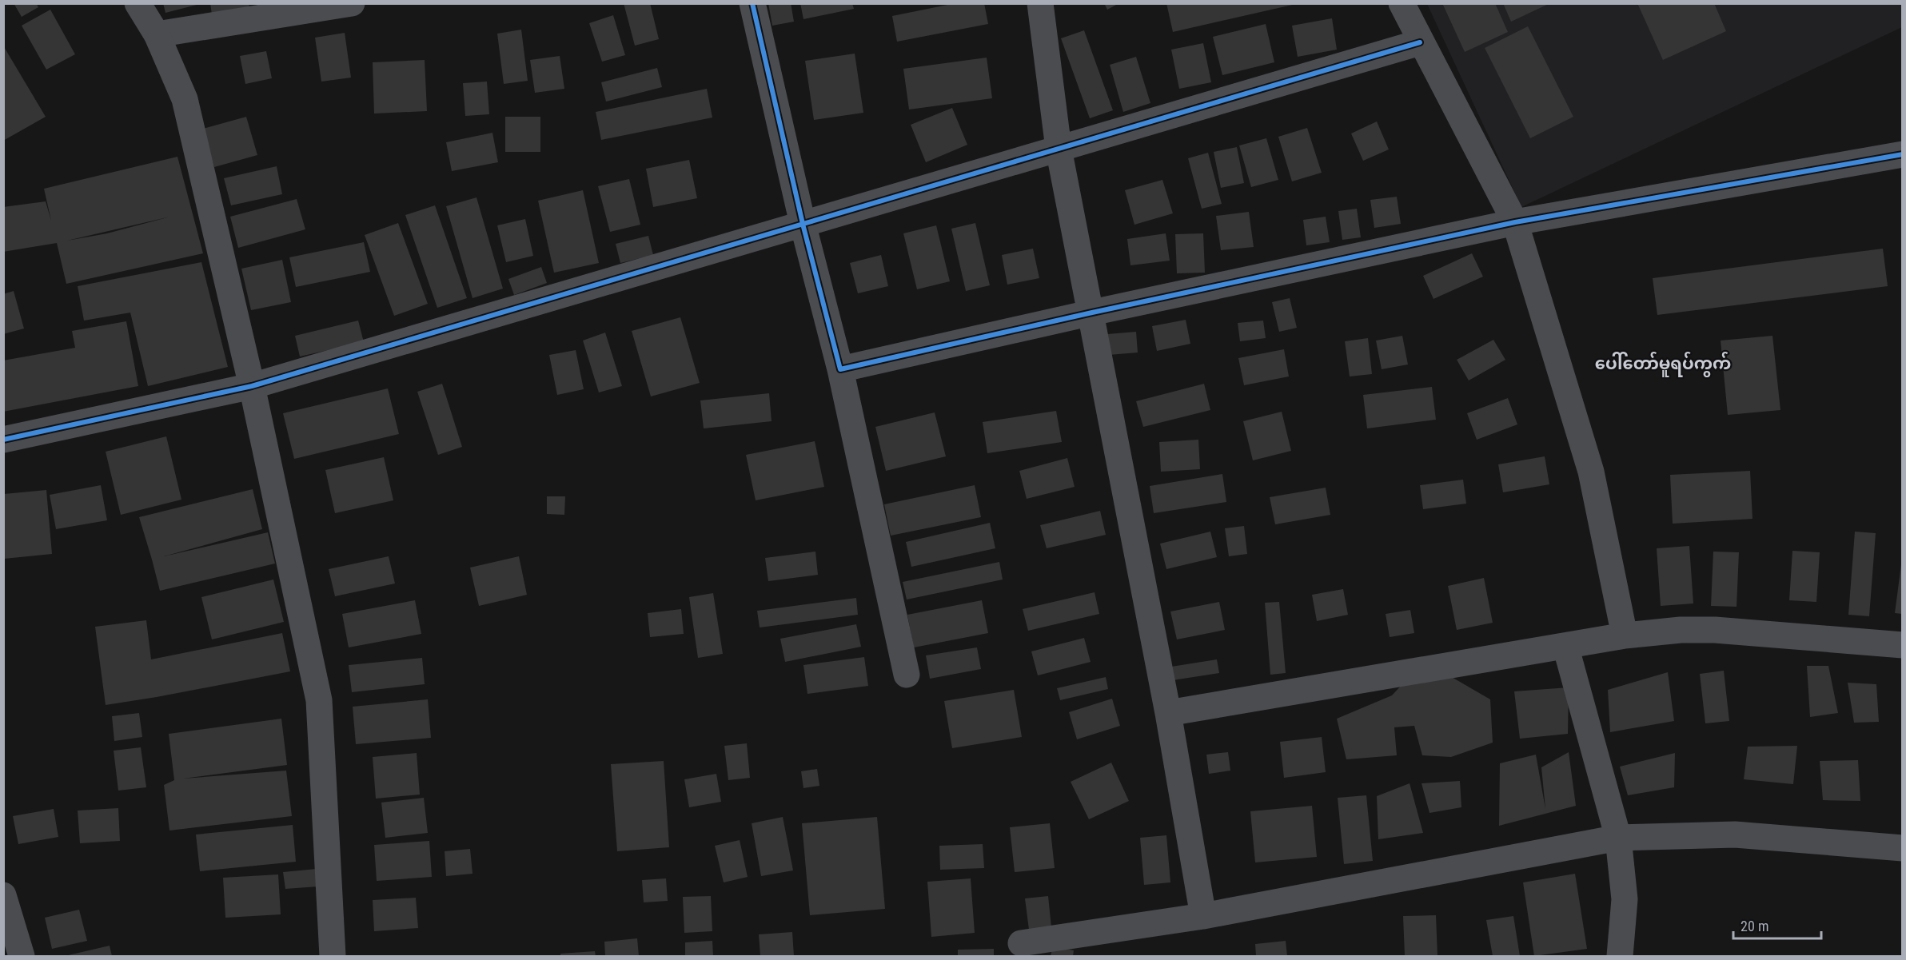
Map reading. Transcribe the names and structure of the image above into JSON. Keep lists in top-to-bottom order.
{
  "districts": ["ပေါ်တော်မူရပ်ကွက်"],
  "scale_bar": "20 m"
}
